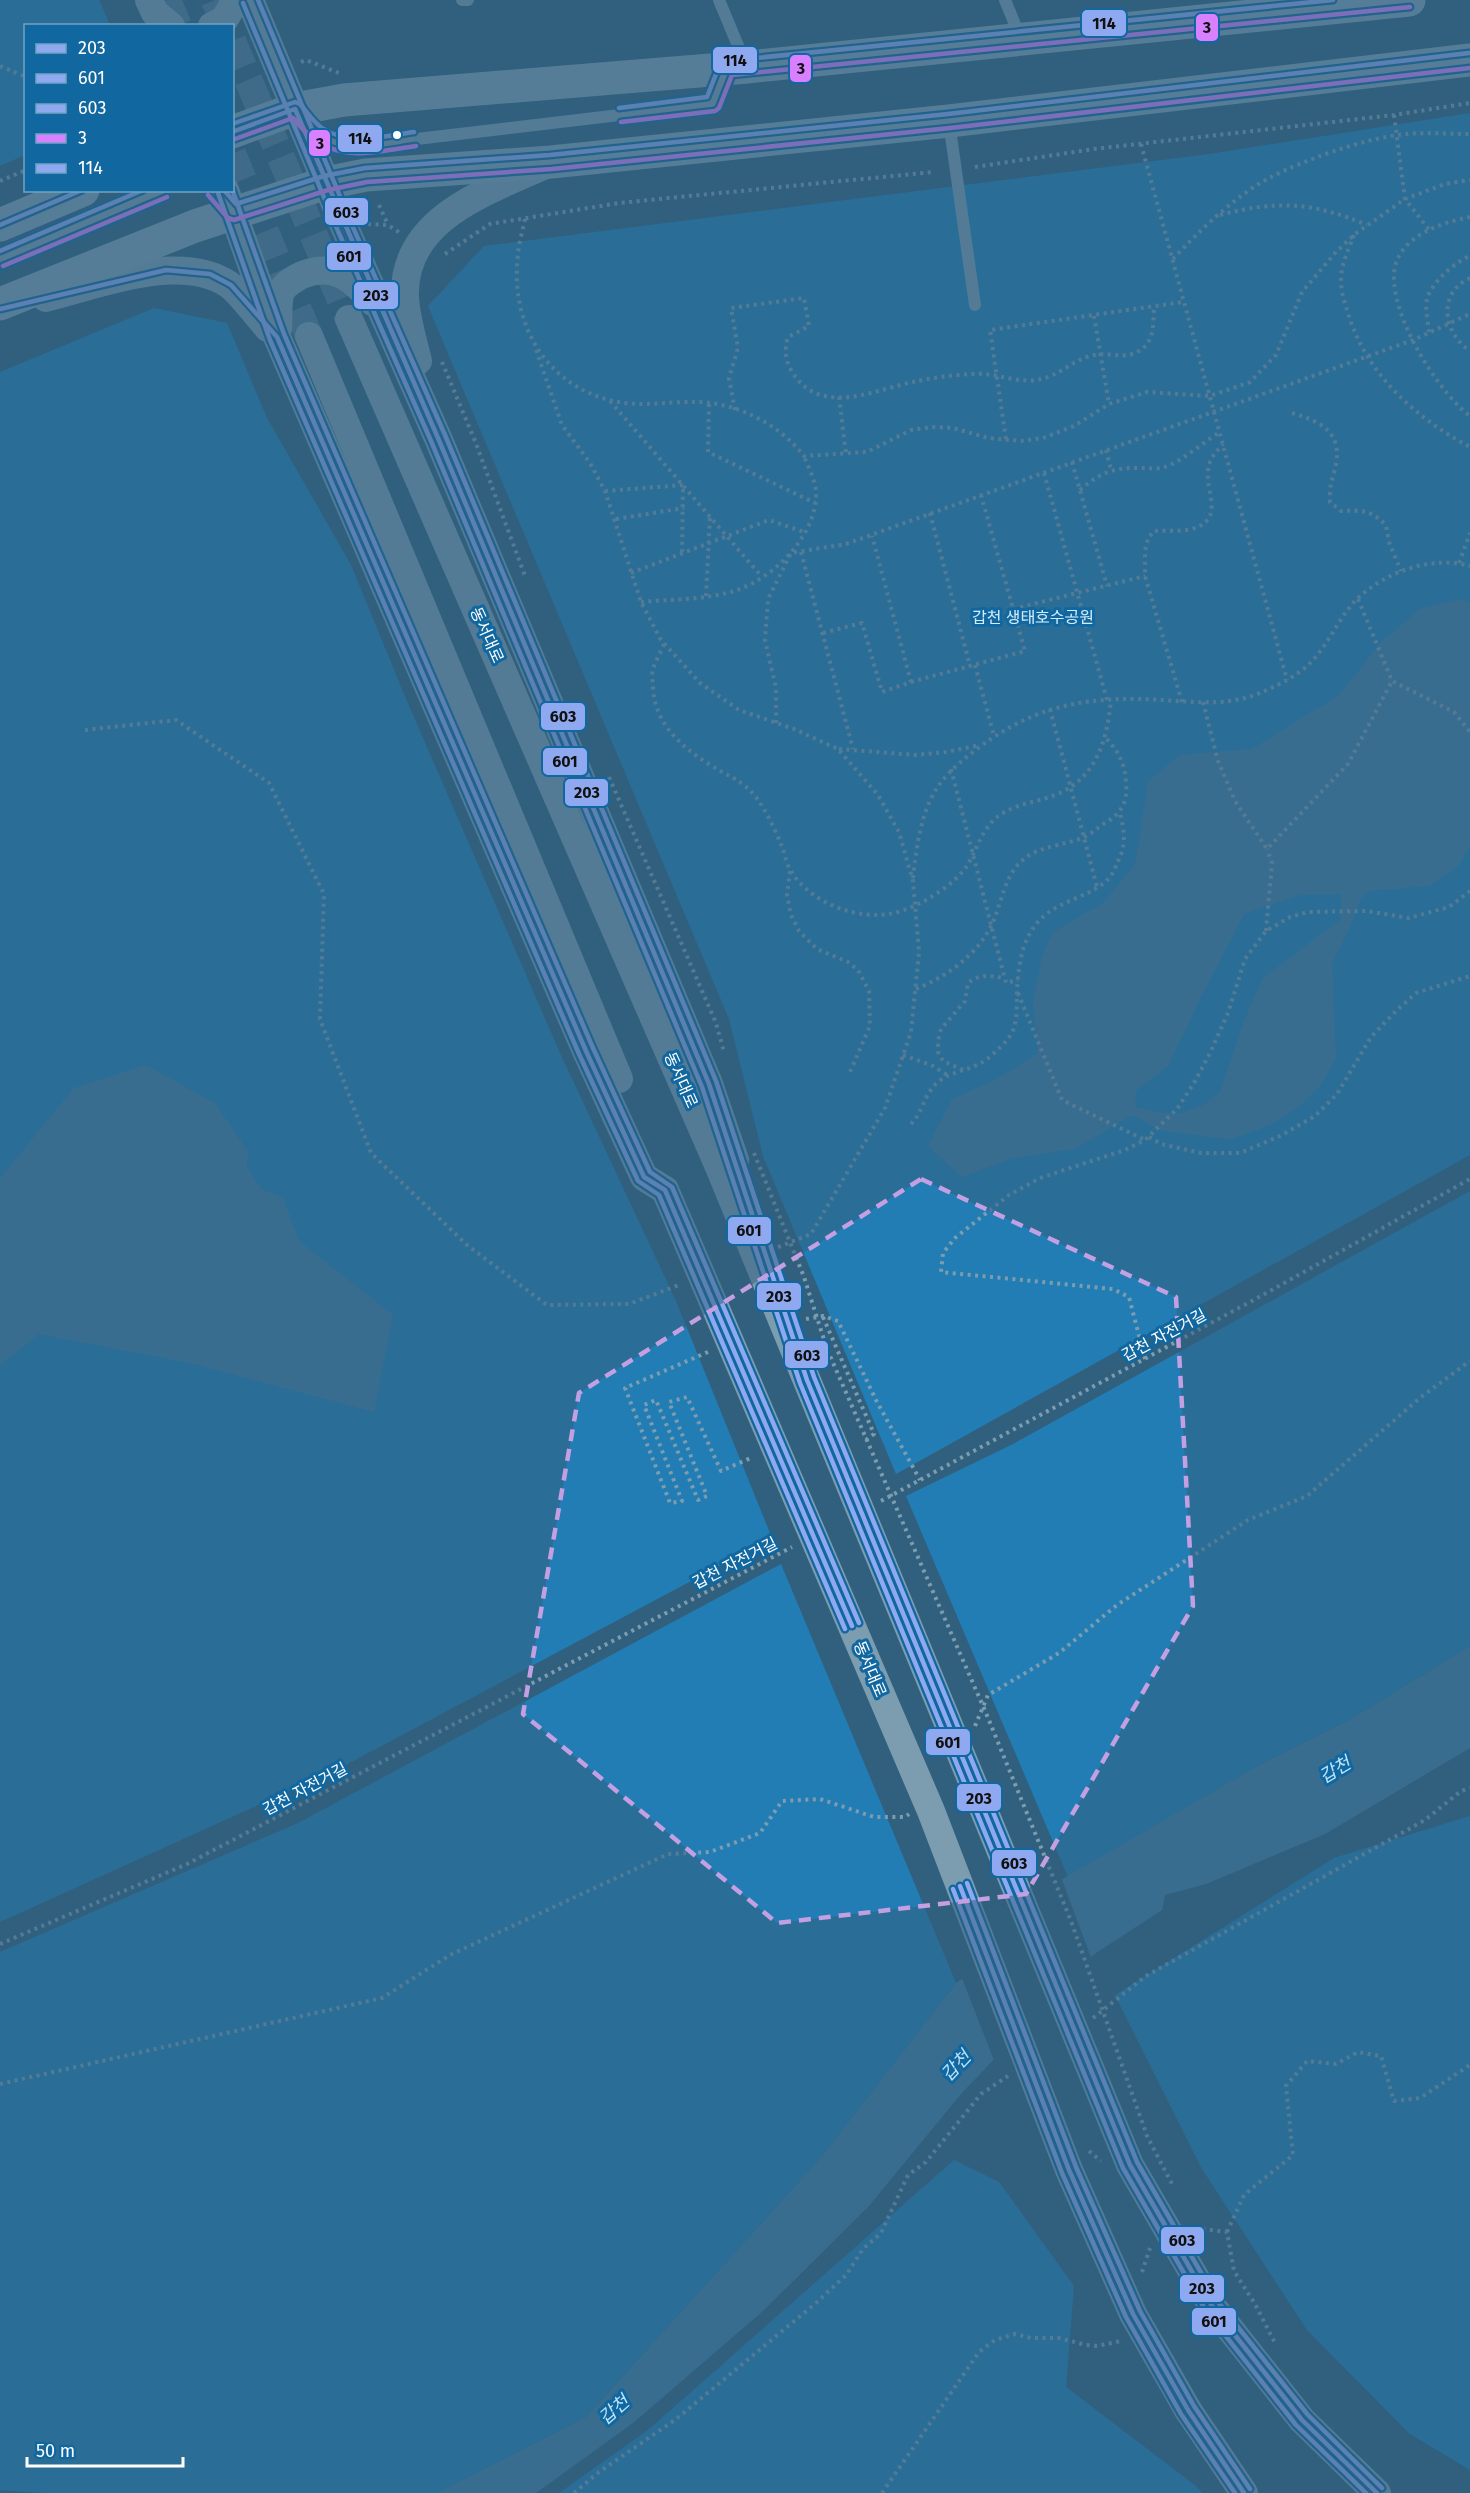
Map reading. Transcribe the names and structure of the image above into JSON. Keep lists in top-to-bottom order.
{
  "streets": {
    "street": ["동서대로"],
    "path": ["갑천 자전거길"]
  },
  "water": ["갑천"],
  "parks": ["갑천 생태호수공원"],
  "lines": [
    "transit line 603",
    "transit line 114",
    "transit line 601",
    "transit line 3",
    "transit line 203"
  ],
  "legend": [
    "203",
    "601",
    "603",
    "3",
    "114"
  ],
  "scale_bar": "50 m"
}
